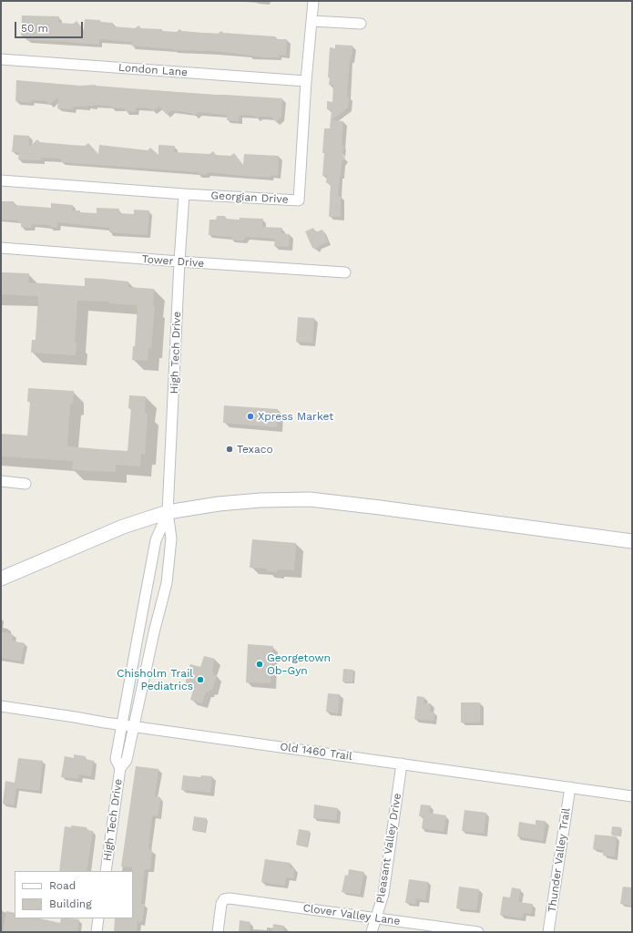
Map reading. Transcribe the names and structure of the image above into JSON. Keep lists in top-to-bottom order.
{
  "streets": {
    "street": [
      "London Lane",
      "Georgian Drive",
      "Tower Drive",
      "High Tech Drive",
      "Old 1460 Trail",
      "Pleasant Valley Drive",
      "Thunder Valley Trail",
      "Clover Valley Lane"
    ]
  },
  "crossings": [
    ["London Lane", "Georgian Drive"],
    ["Georgian Drive", "High Tech Drive"],
    ["Tower Drive", "High Tech Drive"],
    ["High Tech Drive", "Old 1460 Trail"],
    ["Old 1460 Trail", "Pleasant Valley Drive"],
    ["Old 1460 Trail", "Thunder Valley Trail"],
    ["Pleasant Valley Drive", "Clover Valley Lane"]
  ],
  "places": [
    "Xpress Market",
    "Texaco",
    "Georgetown Ob-Gyn",
    "Chisholm Trail Pediatrics"
  ],
  "legend": ["Road", "Building"],
  "scale_bar": "50 m"
}
